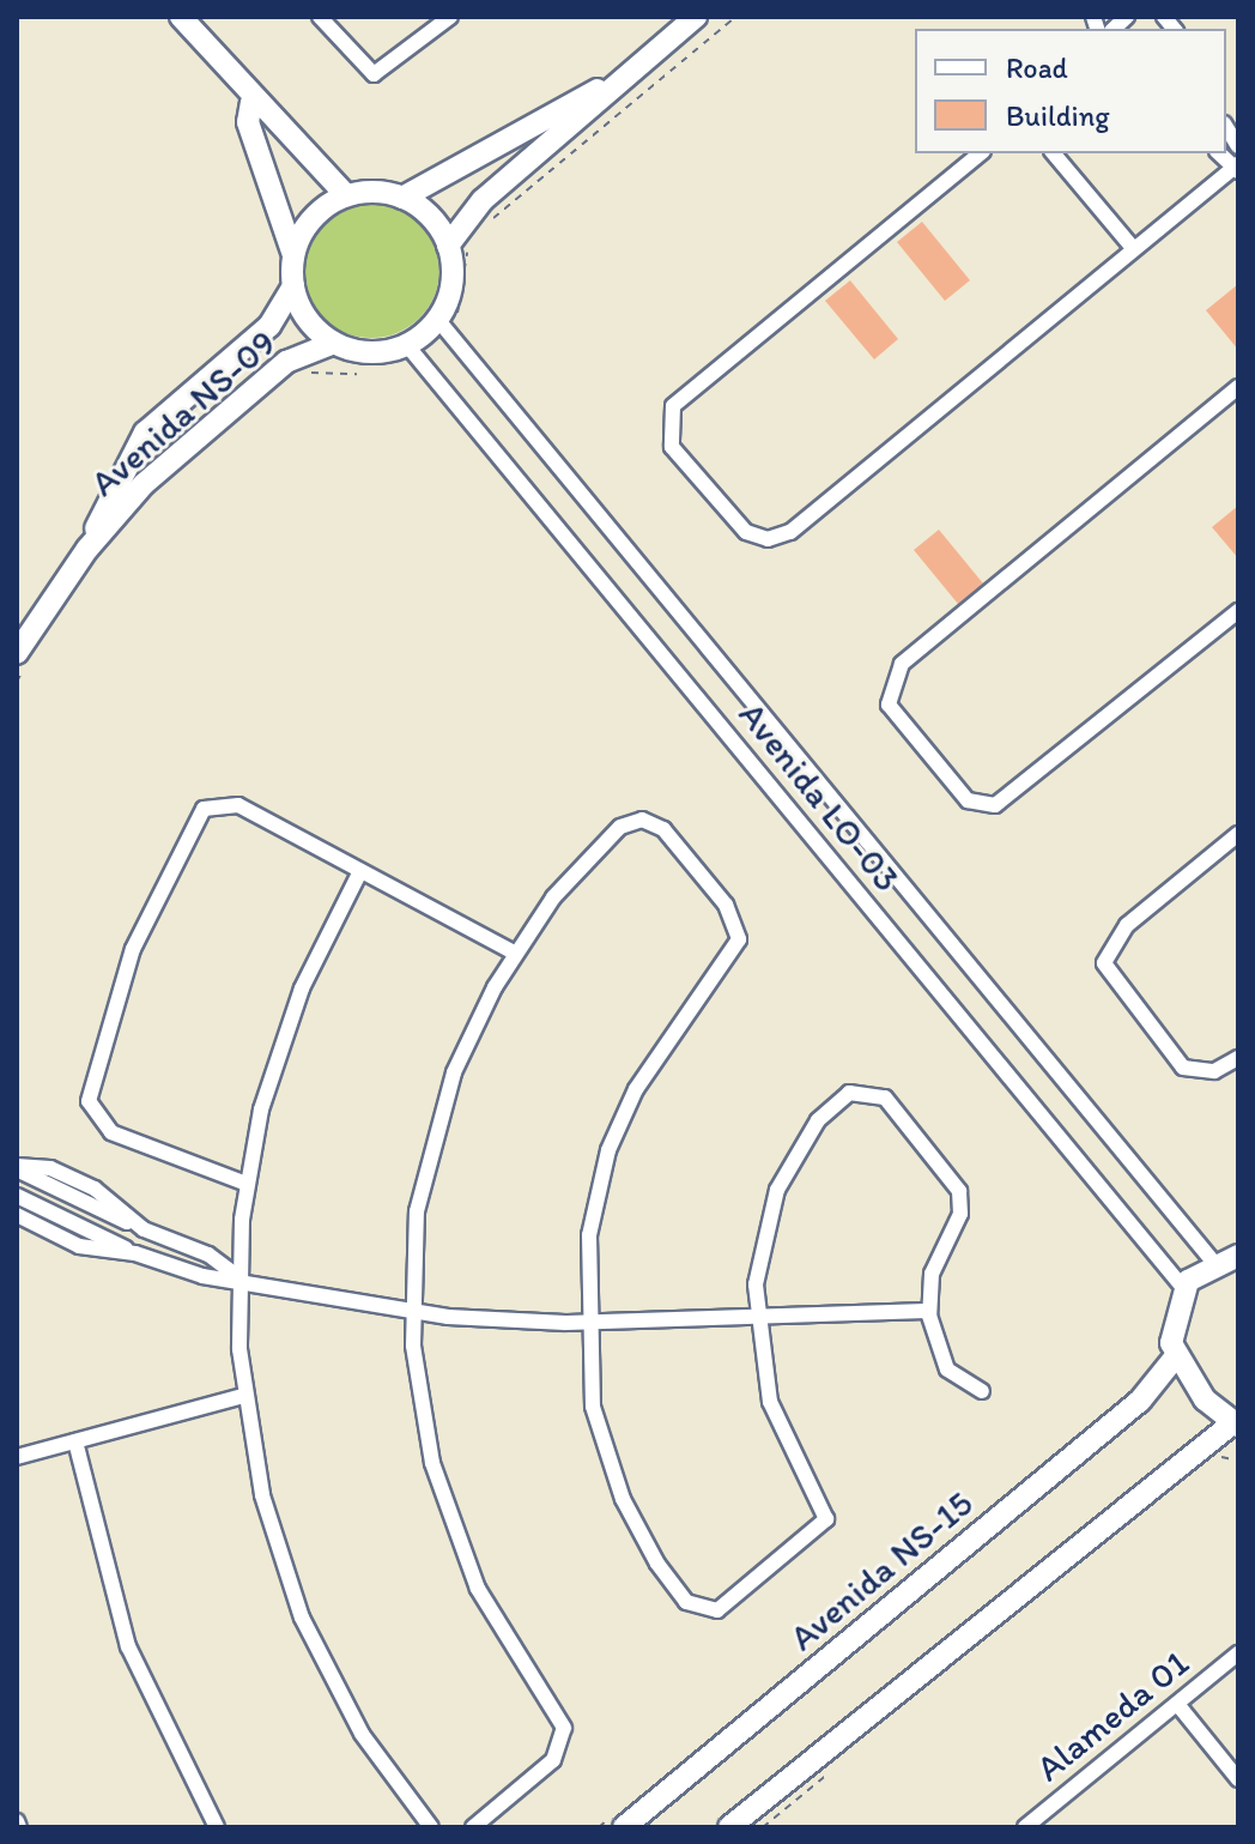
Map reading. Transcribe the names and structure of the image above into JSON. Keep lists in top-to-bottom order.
{
  "streets": {
    "street": [
      "Avenida NS-09",
      "Avenida LO-03",
      "Avenida NS-15",
      "Alameda 01"
    ]
  },
  "crossings": [
    ["Avenida NS-09", "Avenida LO-03"]
  ],
  "legend": ["Road", "Building"]
}
